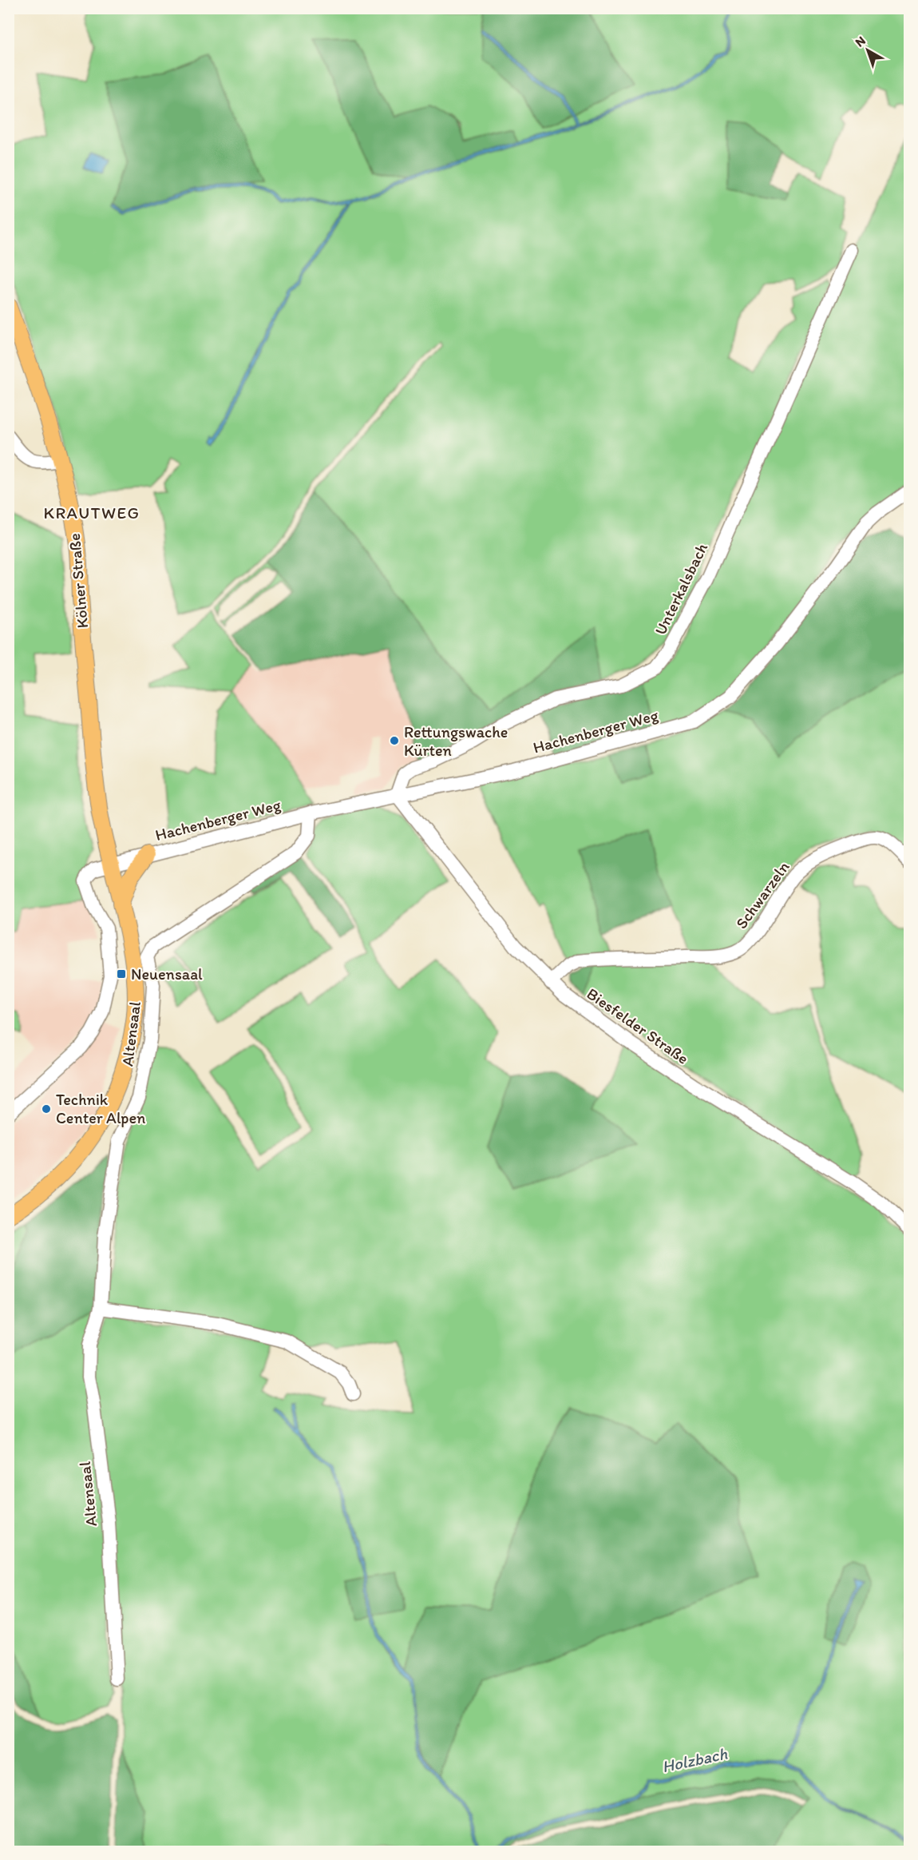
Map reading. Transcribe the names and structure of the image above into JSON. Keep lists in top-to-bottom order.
{
  "streets": {
    "main road": ["Kölner Straße"],
    "street": [
      "Unterkalsbach",
      "Hachenberger Weg",
      "Schwarzeln",
      "Biesfelder Straße",
      "Altensaal"
    ]
  },
  "crossings": [
    ["Kölner Straße", "Hachenberger Weg"],
    ["Unterkalsbach", "Hachenberger Weg"],
    ["Unterkalsbach", "Biesfelder Straße"],
    ["Hachenberger Weg", "Biesfelder Straße"],
    ["Hachenberger Weg", "Altensaal"],
    ["Schwarzeln", "Biesfelder Straße"]
  ],
  "districts": ["KRAUTWEG"],
  "water": ["Holzbach"],
  "places": {
    "other": ["Rettungswache Kürten", "Technik Center Alpen"],
    "transit": ["Neuensaal"]
  },
  "north": "top left"
}
